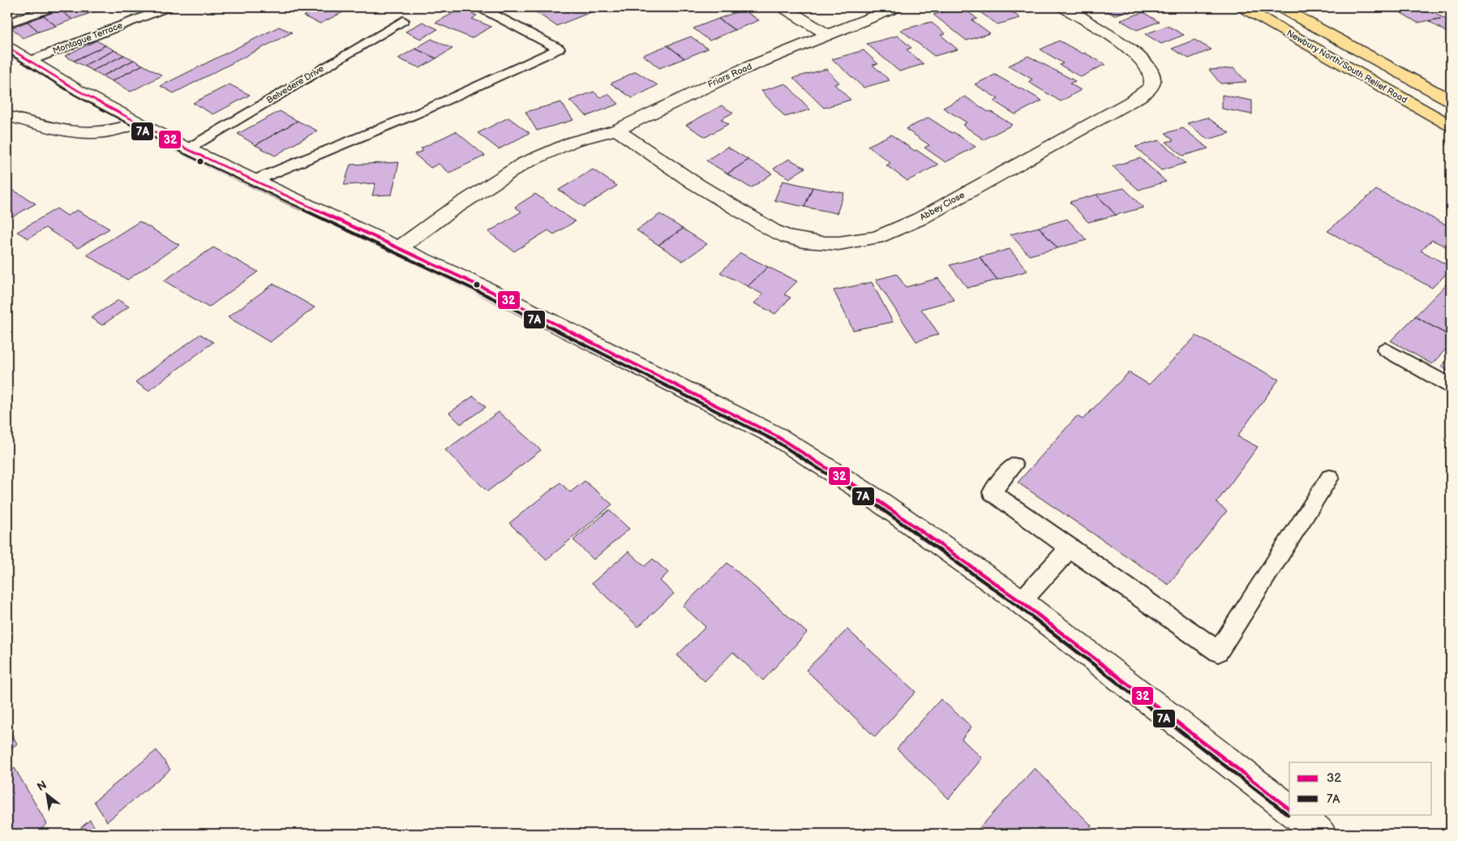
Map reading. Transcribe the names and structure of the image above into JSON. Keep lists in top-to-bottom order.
{
  "streets": {
    "highway": ["Newbury North/South Relief Road"],
    "street": ["Friars Road", "Abbey Close"],
    "lane": ["Montague Terrace", "Belvedere Drive"]
  },
  "crossings": [
    ["Friars Road", "Abbey Close"]
  ],
  "lines": ["transit line 32", "transit line 7A"],
  "legend": ["32", "7A"],
  "north": "top left"
}
